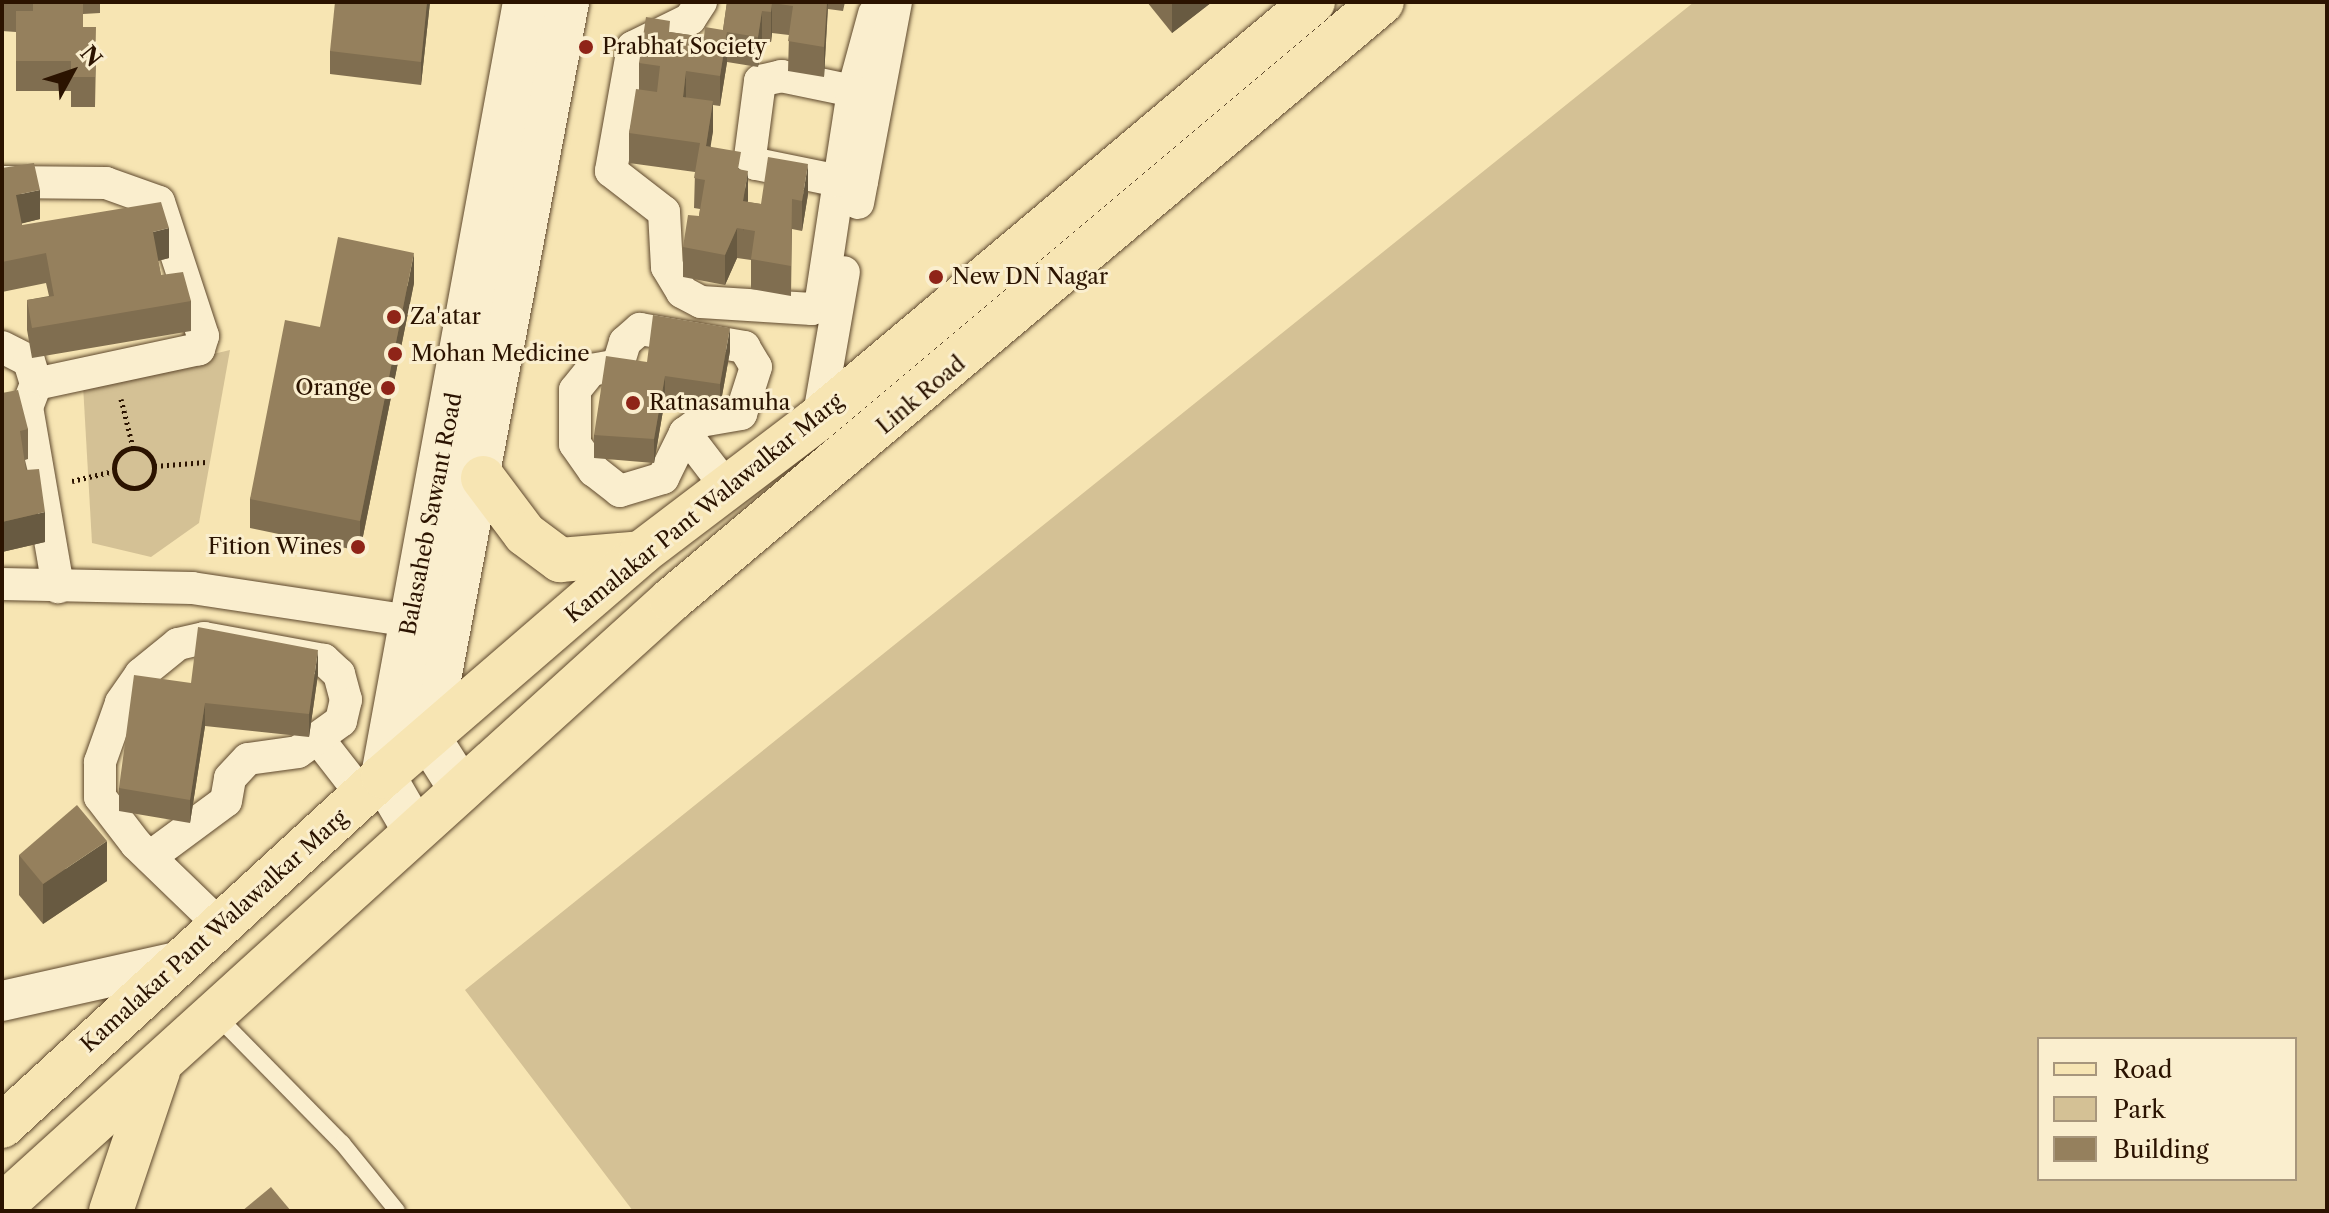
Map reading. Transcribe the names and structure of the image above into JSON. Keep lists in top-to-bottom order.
{
  "streets": {
    "main road": ["Link Road", "Kamalakar Pant Walawalkar Marg", "Balasaheb Sawant Road"]
  },
  "crossings": [
    ["Kamalakar Pant Walawalkar Marg", "Balasaheb Sawant Road"]
  ],
  "places": [
    "Prabhat Society",
    "New DN Nagar",
    "Za'atar",
    "Mohan Medicine",
    "Orange",
    "Ratnasamuha",
    "Fition Wines"
  ],
  "legend": ["Road", "Park", "Building"],
  "north": "top right"
}
